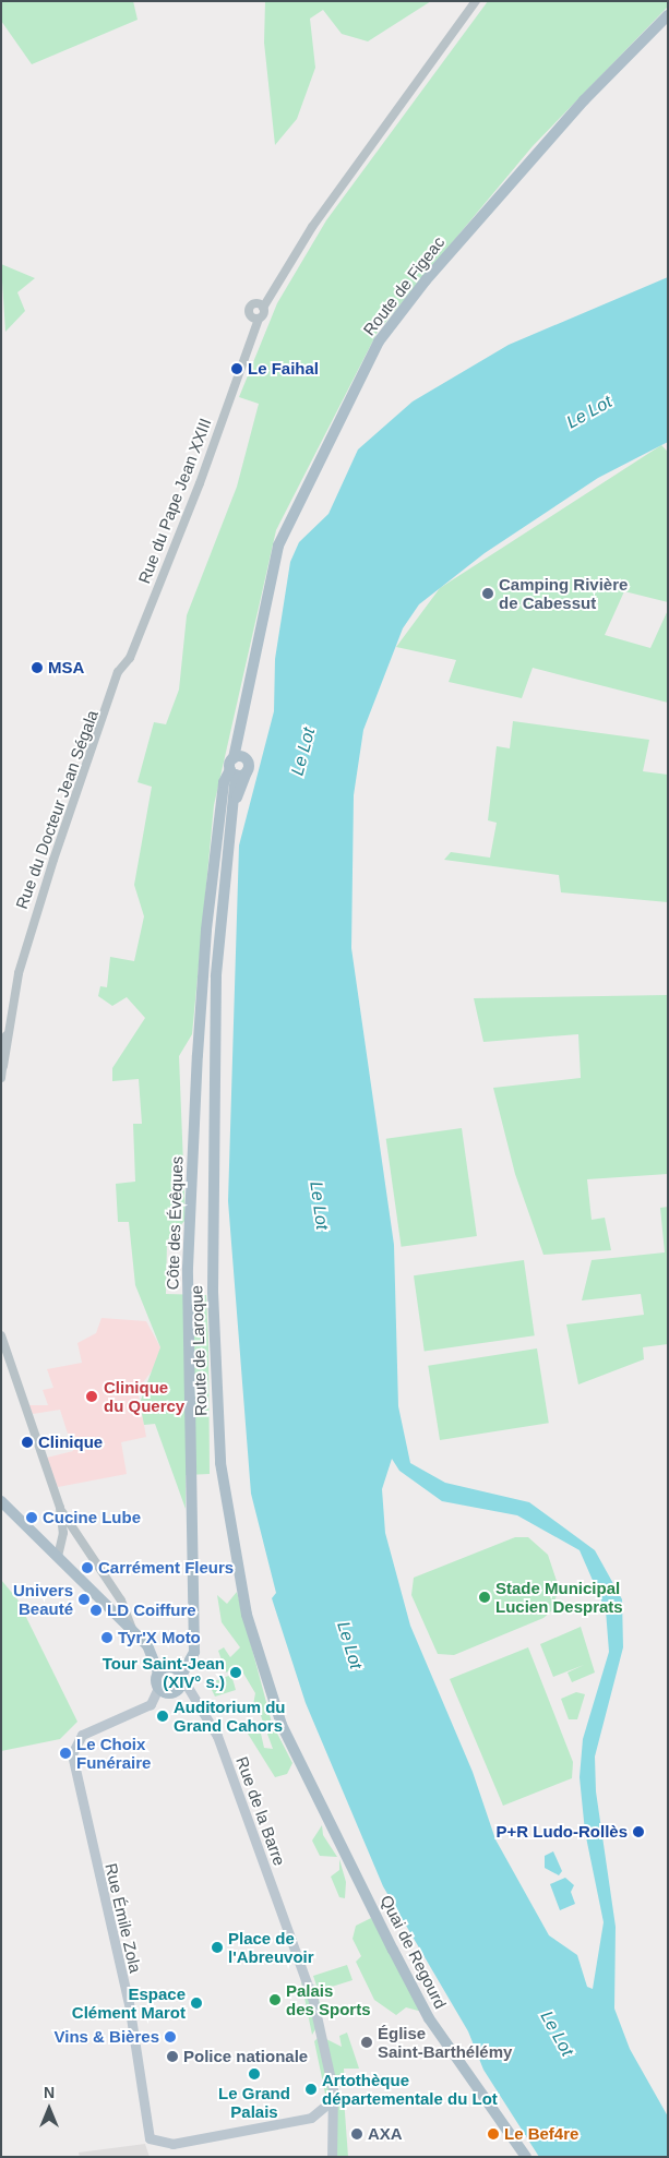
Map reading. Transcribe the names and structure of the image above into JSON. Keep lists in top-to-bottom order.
{
  "streets": {
    "main road": [
      "Route de Figeac",
      "Côte des Évêques",
      "Route de Laroque",
      "Rue de la Barre",
      "Rue Émile Zola",
      "Quai de Regourd"
    ],
    "street": ["Rue du Pape Jean XXIII", "Rue du Docteur Jean Ségala"]
  },
  "crossings": [
    ["Route de Figeac", "Côte des Évêques"],
    ["Route de Figeac", "Route de Laroque"],
    ["Rue du Pape Jean XXIII", "Rue du Docteur Jean Ségala"],
    ["Côte des Évêques", "Route de Laroque"],
    ["Côte des Évêques", "Rue de la Barre"],
    ["Route de Laroque", "Quai de Regourd"]
  ],
  "water": ["Le Lot"],
  "places": [
    "Le Faihal",
    "Camping Rivière de Cabessut",
    "MSA",
    "Clinique du Quercy",
    "Clinique",
    "Cucine Lube",
    "Carrément Fleurs",
    "Stade Municipal Lucien Desprats",
    "Univers Beauté",
    "LD Coiffure",
    "Tyr'X Moto",
    "Tour Saint-Jean (XIV° s.)",
    "Auditorium du Grand Cahors",
    "Le Choix Funéraire",
    "P+R Ludo-Rollès",
    "Place de l'Abreuvoir",
    "Palais des Sports",
    "Espace Clément Marot",
    "Vins & Bières",
    "Église Saint-Barthélémy",
    "Police nationale",
    "Le Grand Palais",
    "Artothèque départementale du Lot",
    "AXA",
    "Le Bef4re"
  ],
  "north": "top"
}
